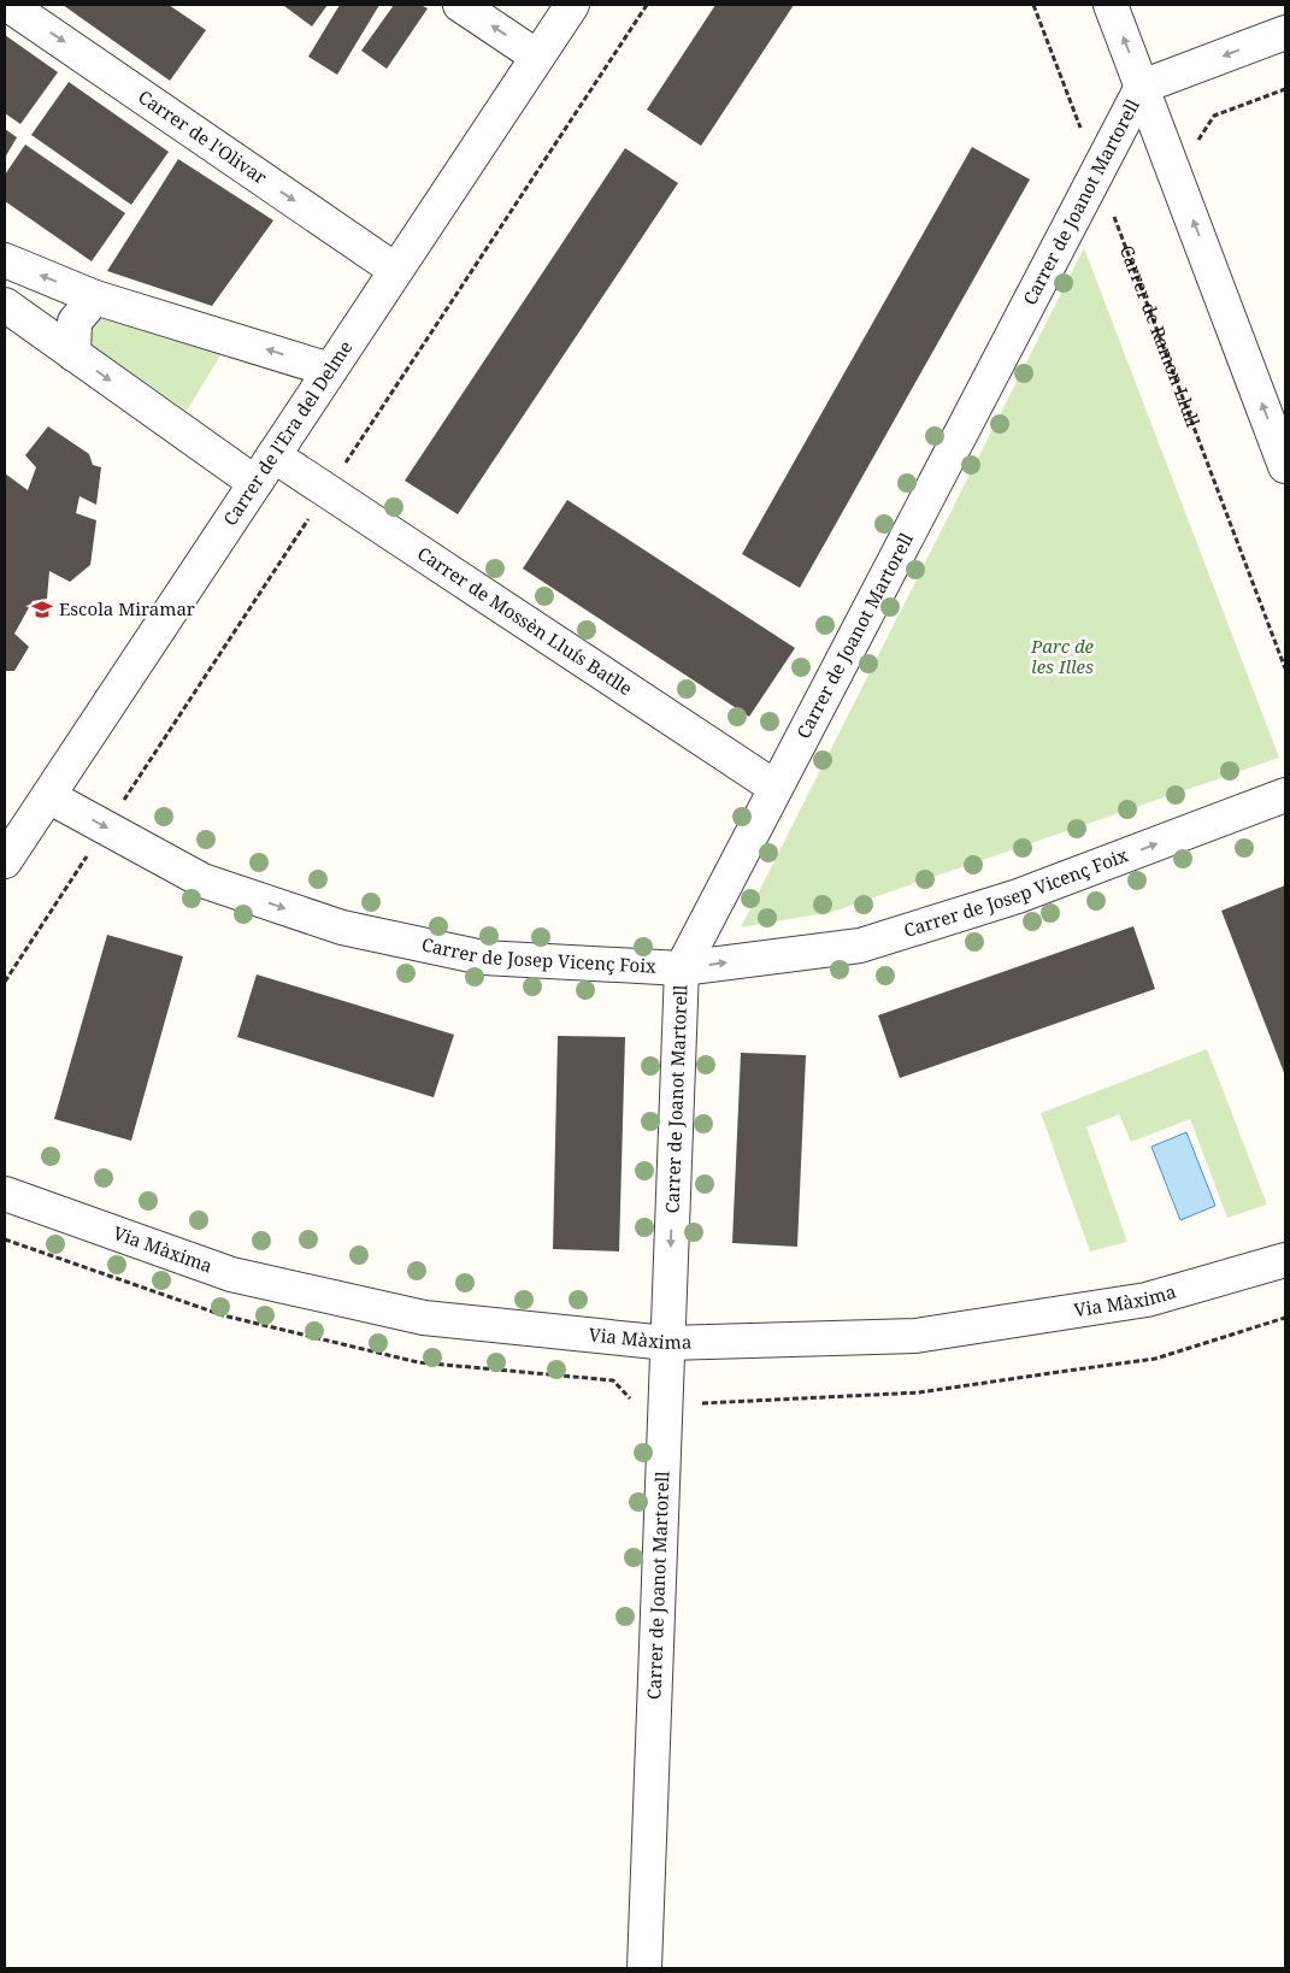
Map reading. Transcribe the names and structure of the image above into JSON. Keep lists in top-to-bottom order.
{
  "streets": {
    "street": [
      "Carrer de l'Olivar",
      "Carrer de Joanot Martorell",
      "Carrer de l'Era del Delme",
      "Carrer de Mossèn Lluís Batlle",
      "Carrer de Josep Vicenç Foix",
      "Via Màxima"
    ],
    "path": ["Carrer de Ramon Llull"]
  },
  "crossings": [
    ["Carrer de l'Olivar", "Carrer de l'Era del Delme"],
    ["Carrer de Joanot Martorell", "Carrer de Ramon Llull"],
    ["Carrer de Joanot Martorell", "Carrer de Mossèn Lluís Batlle"],
    ["Carrer de Joanot Martorell", "Carrer de Josep Vicenç Foix"],
    ["Carrer de Joanot Martorell", "Via Màxima"],
    ["Carrer de l'Era del Delme", "Carrer de Mossèn Lluís Batlle"],
    ["Carrer de l'Era del Delme", "Carrer de Josep Vicenç Foix"]
  ],
  "one_way": ["Carrer de Josep Vicenç Foix"],
  "parks": ["Parc de les Illes"],
  "places": {
    "school or university": ["Escola Miramar"]
  }
}
